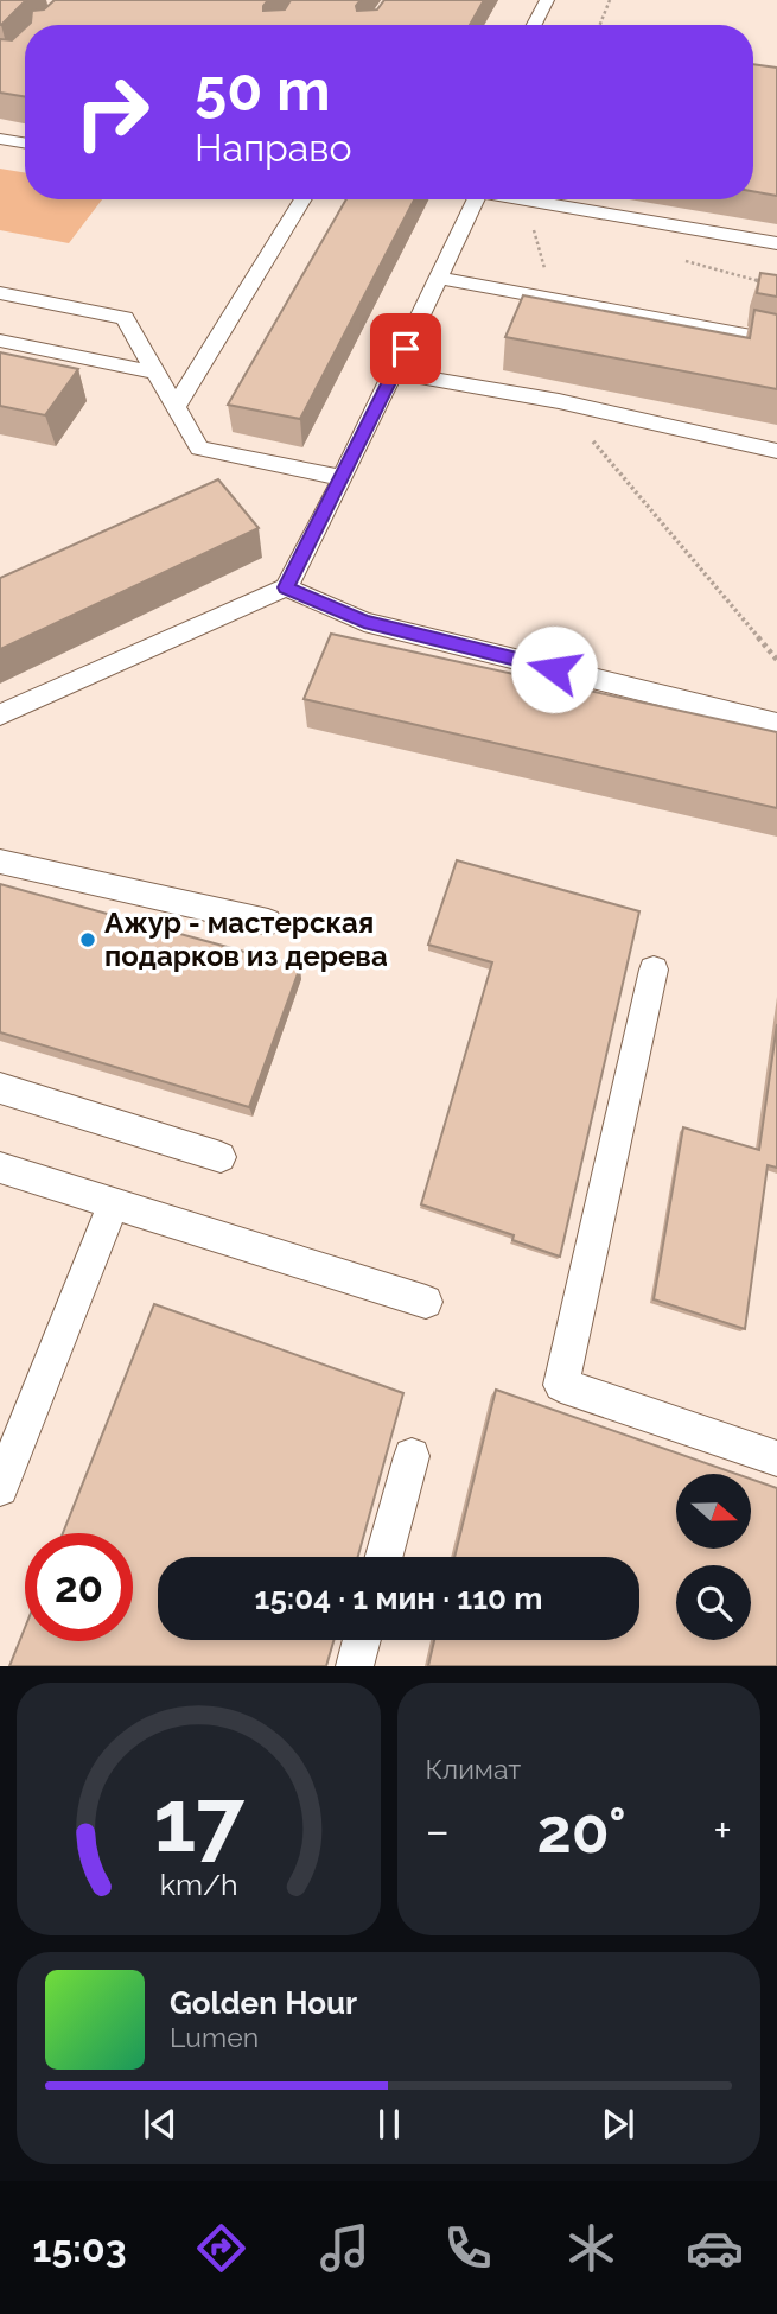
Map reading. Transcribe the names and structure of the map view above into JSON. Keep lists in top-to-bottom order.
{
  "places": ["Ажур - мастерская подарков из дерева"],
  "north": "right",
  "page": {
    "turn": ["50 m", "Направо"],
    "limit": "20",
    "trip": "15:04 · 1 мин · 110 m",
    "tile": "Климат",
    "heat": ["−", "20°", "+"],
    "song": ["Golden Hour", "Lumen"],
    "tabs": "15:03",
    "gauge": ["17", "km/h"]
  }
}
